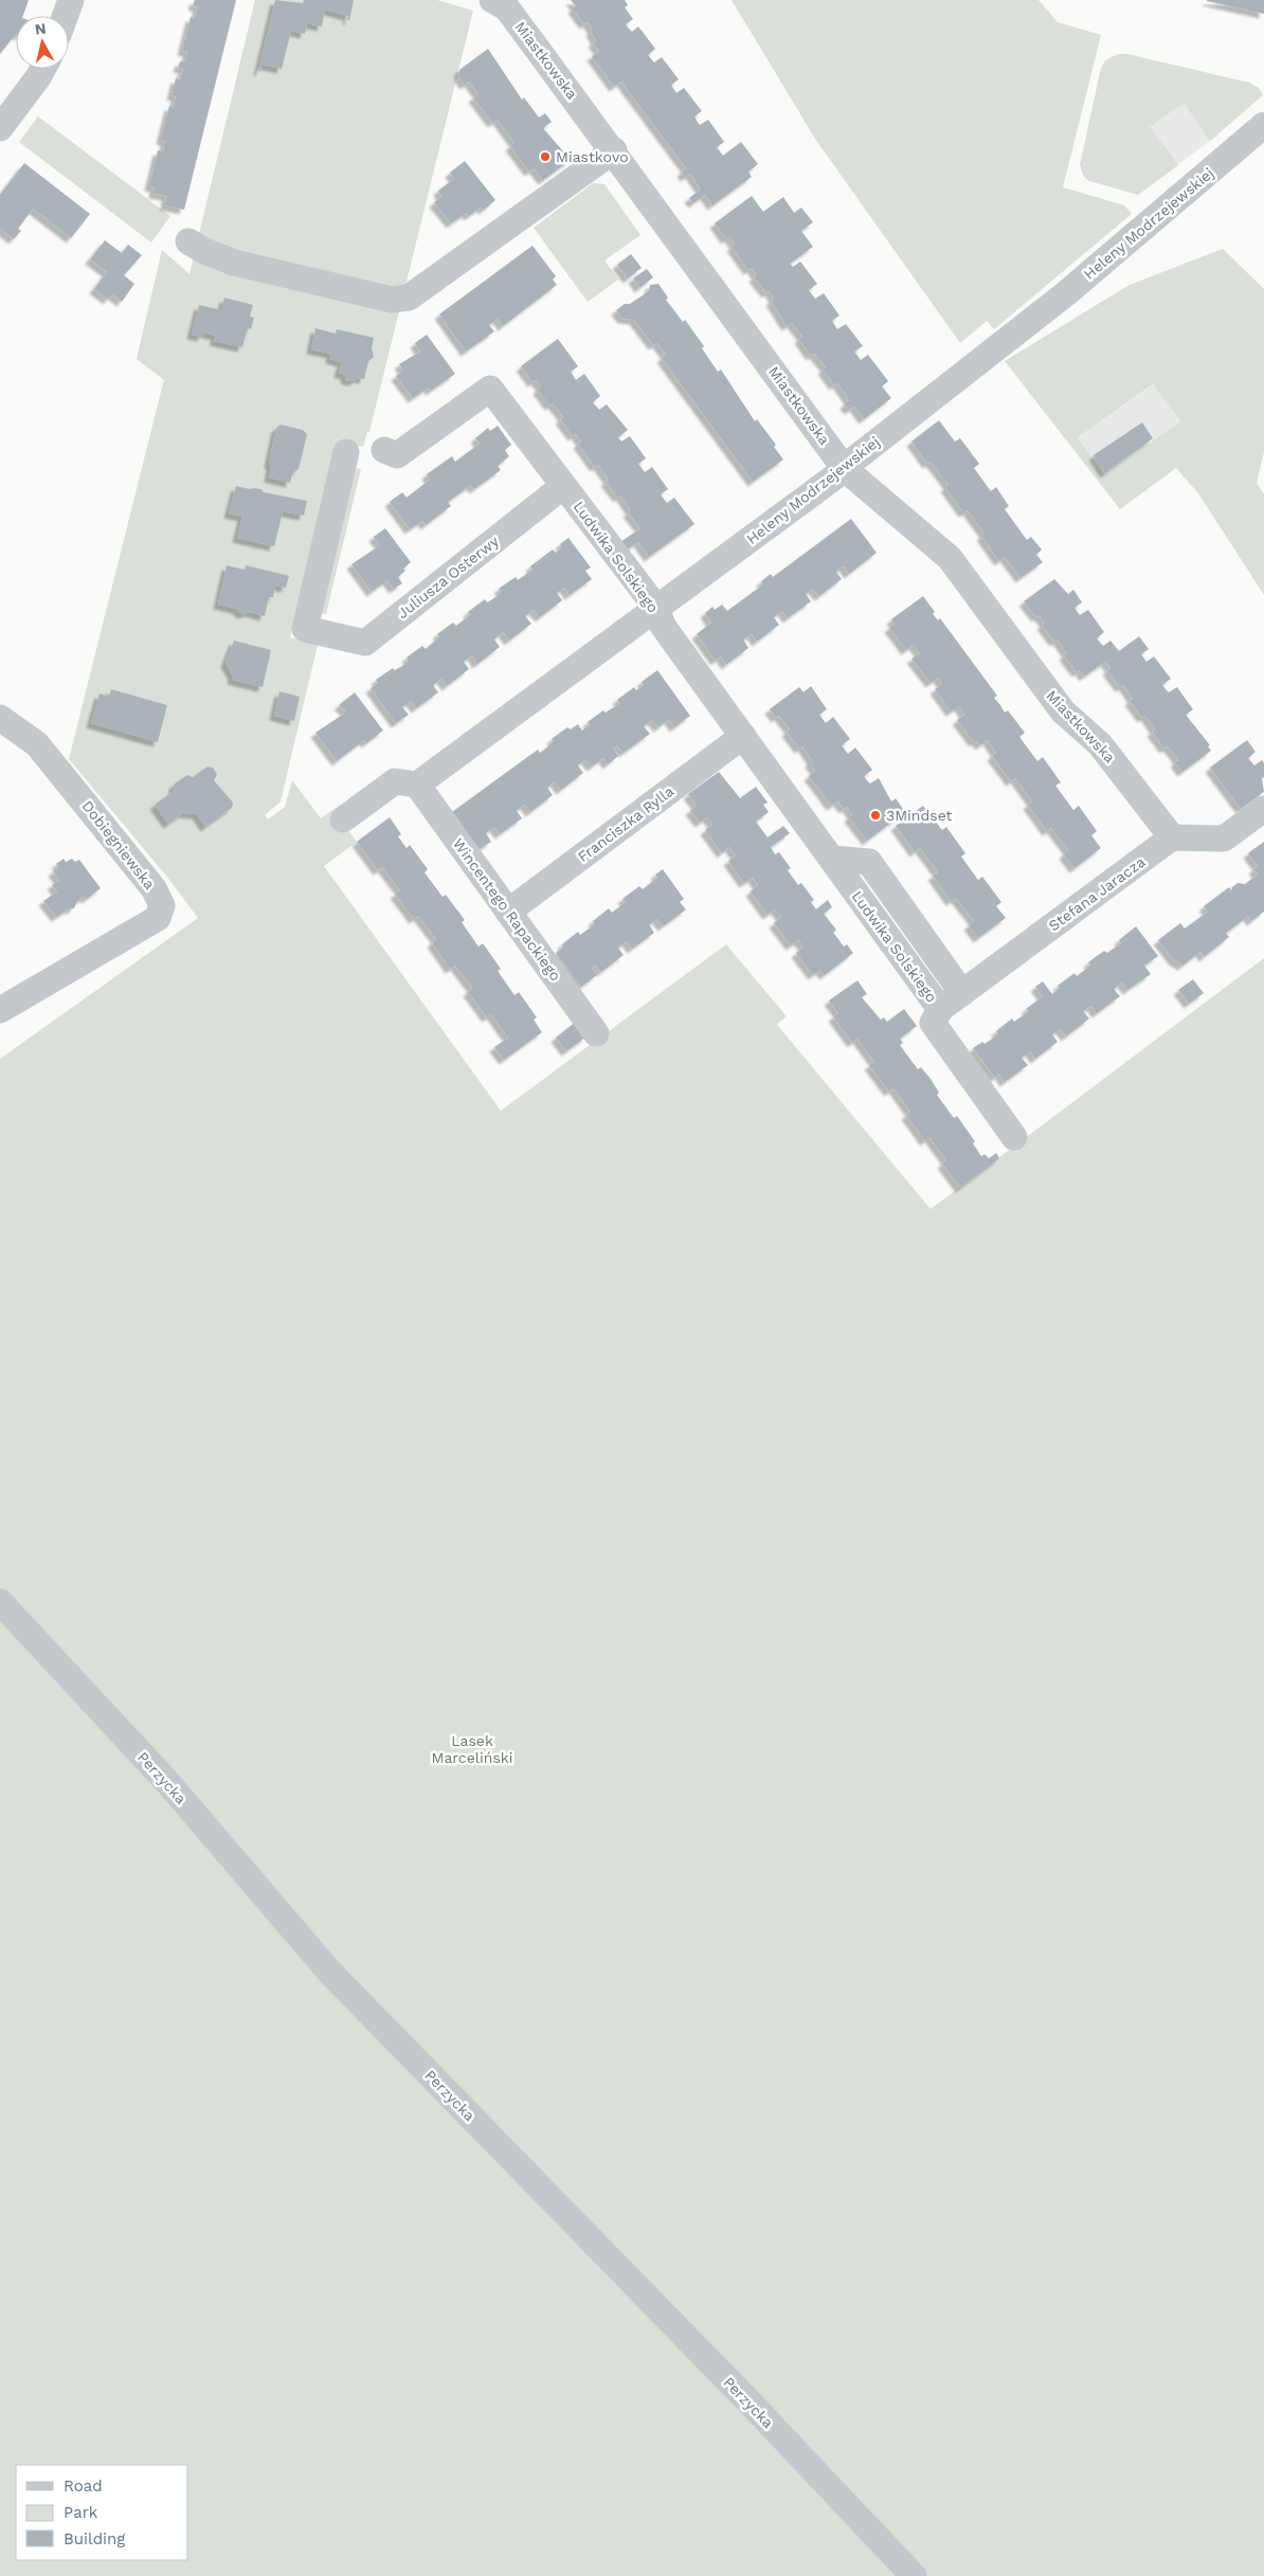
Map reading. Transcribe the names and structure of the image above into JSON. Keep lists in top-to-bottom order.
{
  "streets": {
    "street": [
      "Miastkowska",
      "Heleny Modrzejewskiej",
      "Ludwika Solskiego",
      "Juliusza Osterwy",
      "Franciszka Rylla",
      "Dobiegniewska",
      "Stefana Jaracza",
      "Wincentego Rapackiego",
      "Perzycka"
    ]
  },
  "crossings": [
    ["Miastkowska", "Heleny Modrzejewskiej"],
    ["Miastkowska", "Stefana Jaracza"],
    ["Heleny Modrzejewskiej", "Ludwika Solskiego"],
    ["Heleny Modrzejewskiej", "Wincentego Rapackiego"],
    ["Ludwika Solskiego", "Juliusza Osterwy"],
    ["Ludwika Solskiego", "Franciszka Rylla"],
    ["Ludwika Solskiego", "Stefana Jaracza"],
    ["Franciszka Rylla", "Wincentego Rapackiego"]
  ],
  "parks": ["Lasek Marceliński"],
  "places": ["Miastkovo", "3Mindset"],
  "legend": ["Road", "Park", "Building"],
  "north": "top"
}
